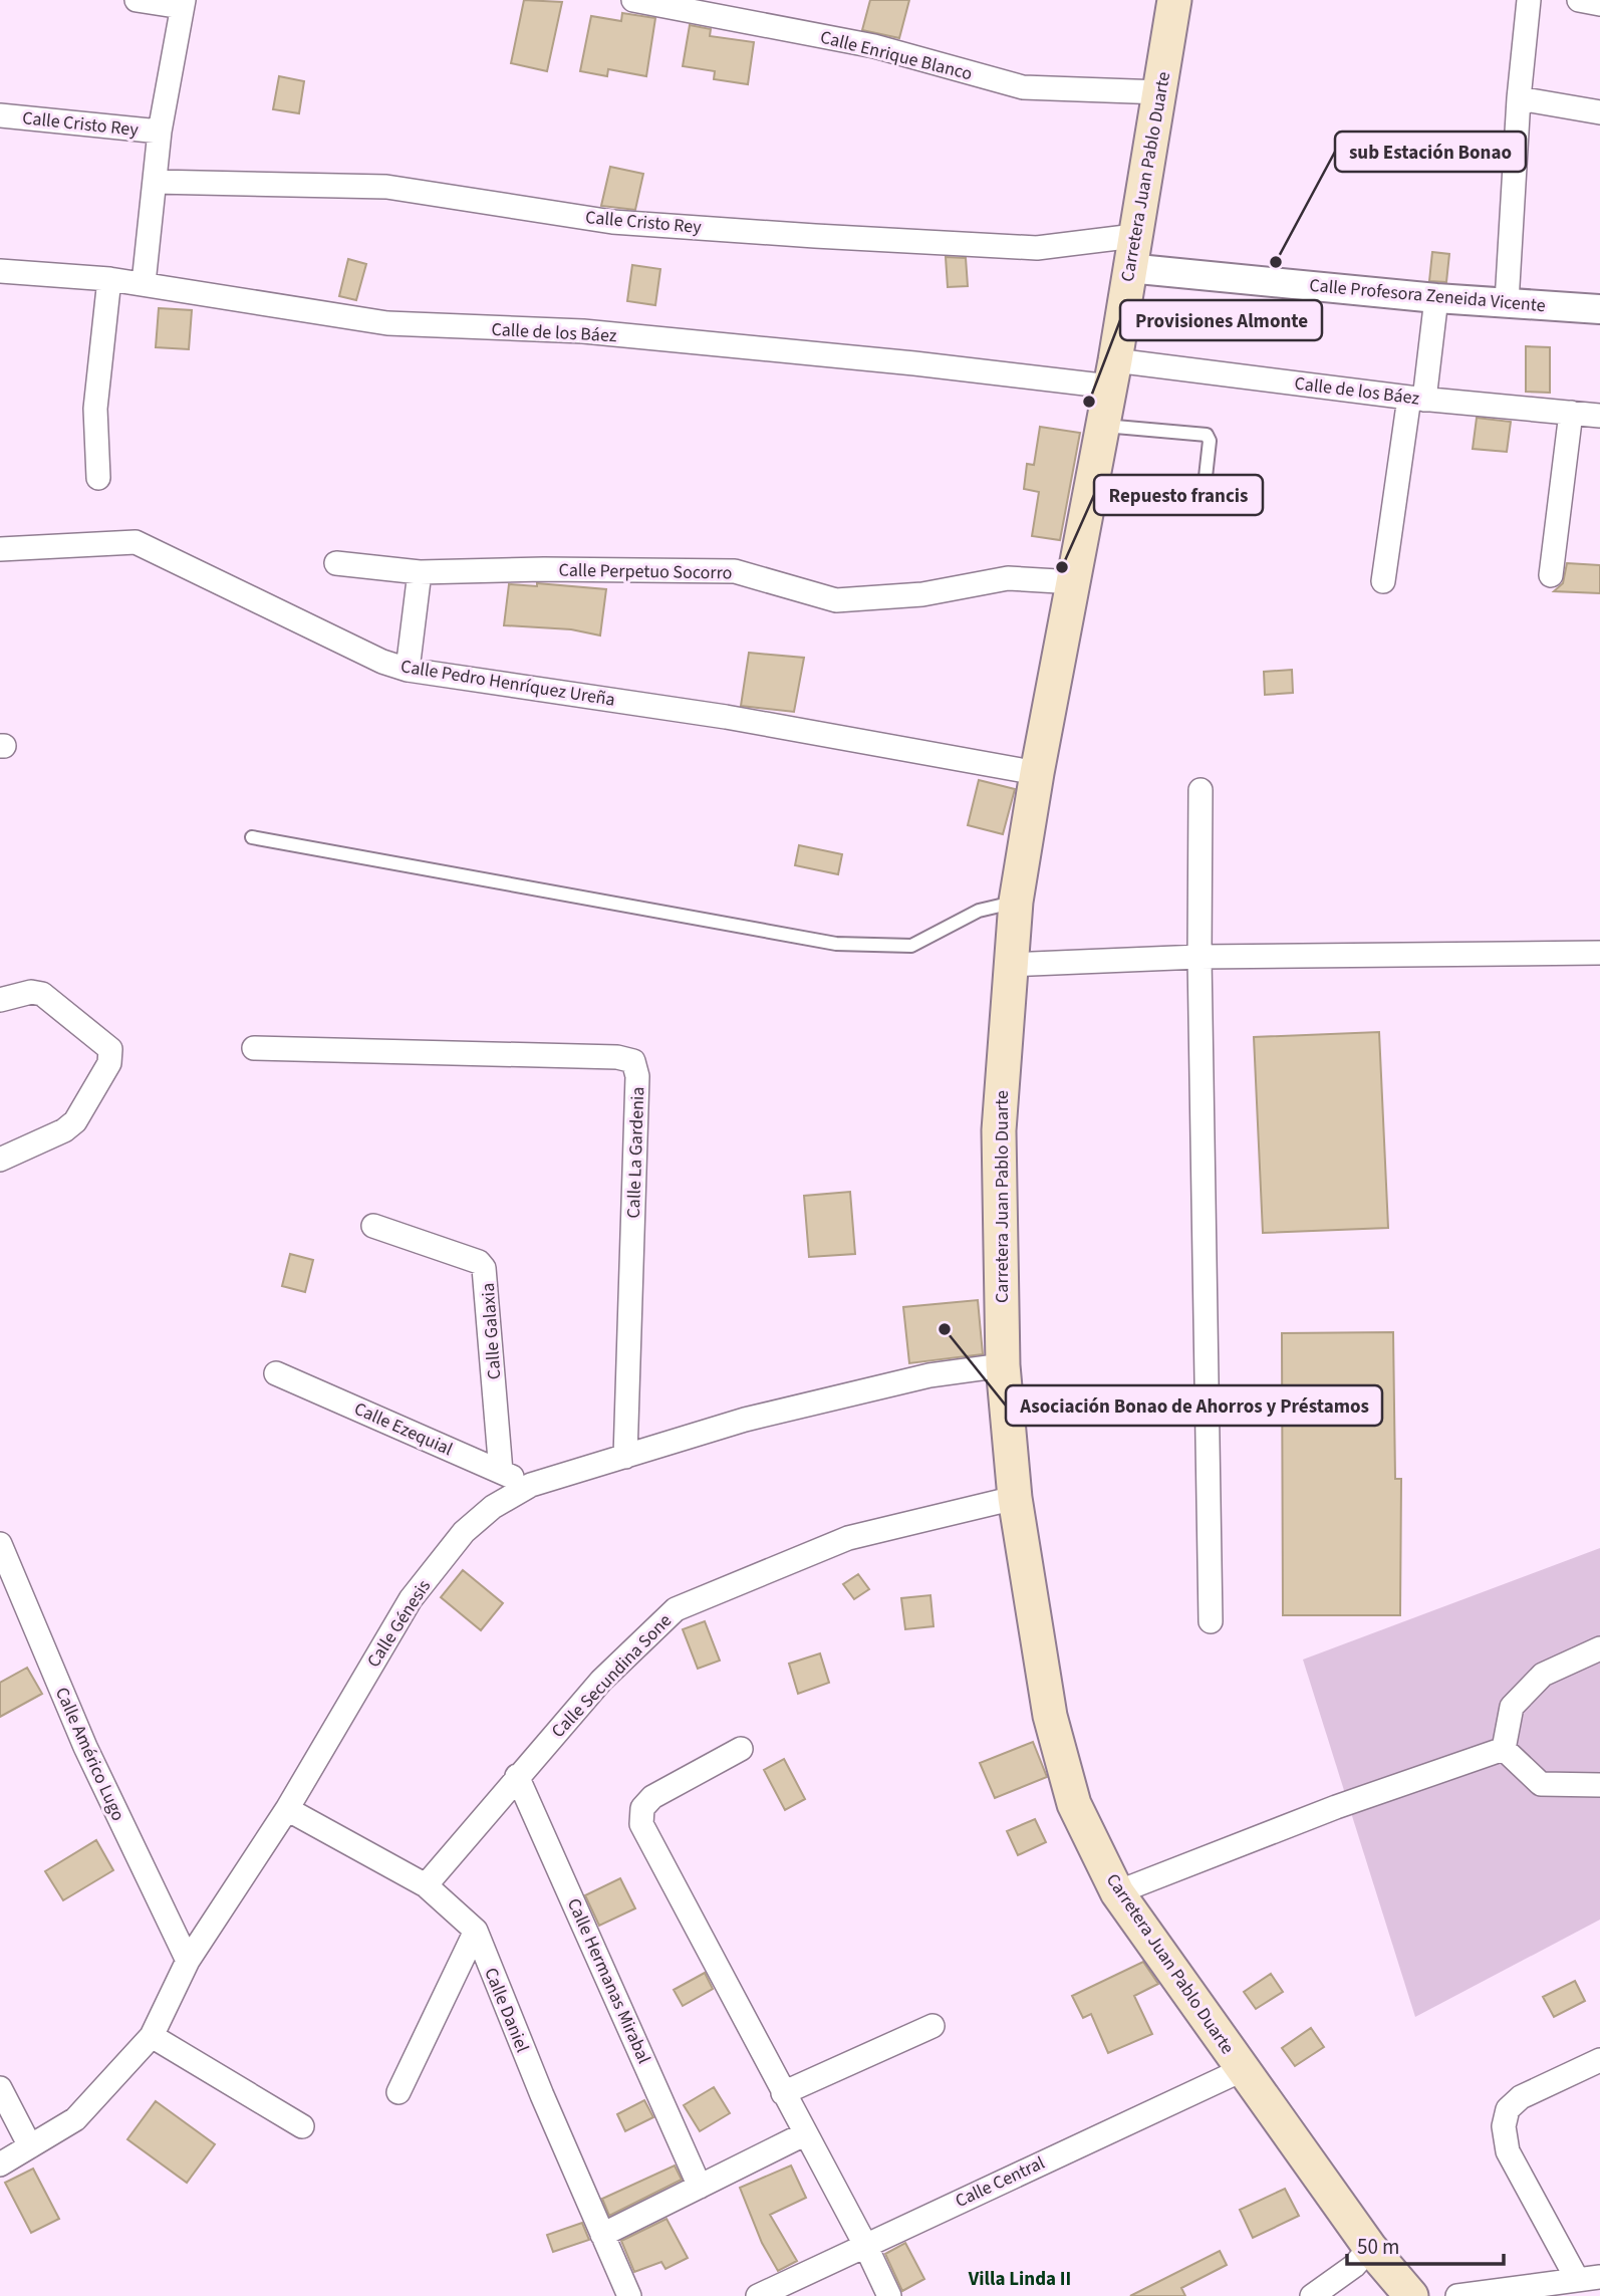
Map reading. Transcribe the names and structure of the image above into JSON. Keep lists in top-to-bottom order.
{
  "streets": {
    "main road": ["Carretera Juan Pablo Duarte"],
    "street": [
      "Calle Enrique Blanco",
      "Calle Cristo Rey",
      "Calle Profesora Zeneida Vicente",
      "Calle de los Báez",
      "Calle Perpetuo Socorro",
      "Calle Pedro Henríquez Ureña",
      "Calle La Gardenia",
      "Calle Galaxia",
      "Calle Ezequial",
      "Calle Génesis",
      "Calle Secundina Sone",
      "Calle Américo Lugo",
      "Calle Hermanas Mirabal",
      "Calle Daniel",
      "Calle Central"
    ]
  },
  "crossings": [
    ["Calle Enrique Blanco", "Carretera Juan Pablo Duarte"],
    ["Calle Cristo Rey", "Carretera Juan Pablo Duarte"],
    ["Calle Cristo Rey", "Calle Profesora Zeneida Vicente"],
    ["Carretera Juan Pablo Duarte", "Calle Profesora Zeneida Vicente"],
    ["Carretera Juan Pablo Duarte", "Calle de los Báez"],
    ["Carretera Juan Pablo Duarte", "Calle Perpetuo Socorro"],
    ["Carretera Juan Pablo Duarte", "Calle Pedro Henríquez Ureña"],
    ["Carretera Juan Pablo Duarte", "Calle Génesis"],
    ["Carretera Juan Pablo Duarte", "Calle Secundina Sone"],
    ["Carretera Juan Pablo Duarte", "Calle Central"],
    ["Calle La Gardenia", "Calle Génesis"],
    ["Calle Galaxia", "Calle Ezequial"],
    ["Calle Ezequial", "Calle Génesis"],
    ["Calle Génesis", "Calle Américo Lugo"],
    ["Calle Génesis", "Calle Daniel"],
    ["Calle Secundina Sone", "Calle Hermanas Mirabal"],
    ["Calle Secundina Sone", "Calle Daniel"]
  ],
  "districts": ["Villa Linda II"],
  "places": [
    "sub Estación Bonao",
    "Provisiones Almonte",
    "Repuesto francis",
    "Asociación Bonao de Ahorros y Préstamos"
  ],
  "scale_bar": "50 m"
}
